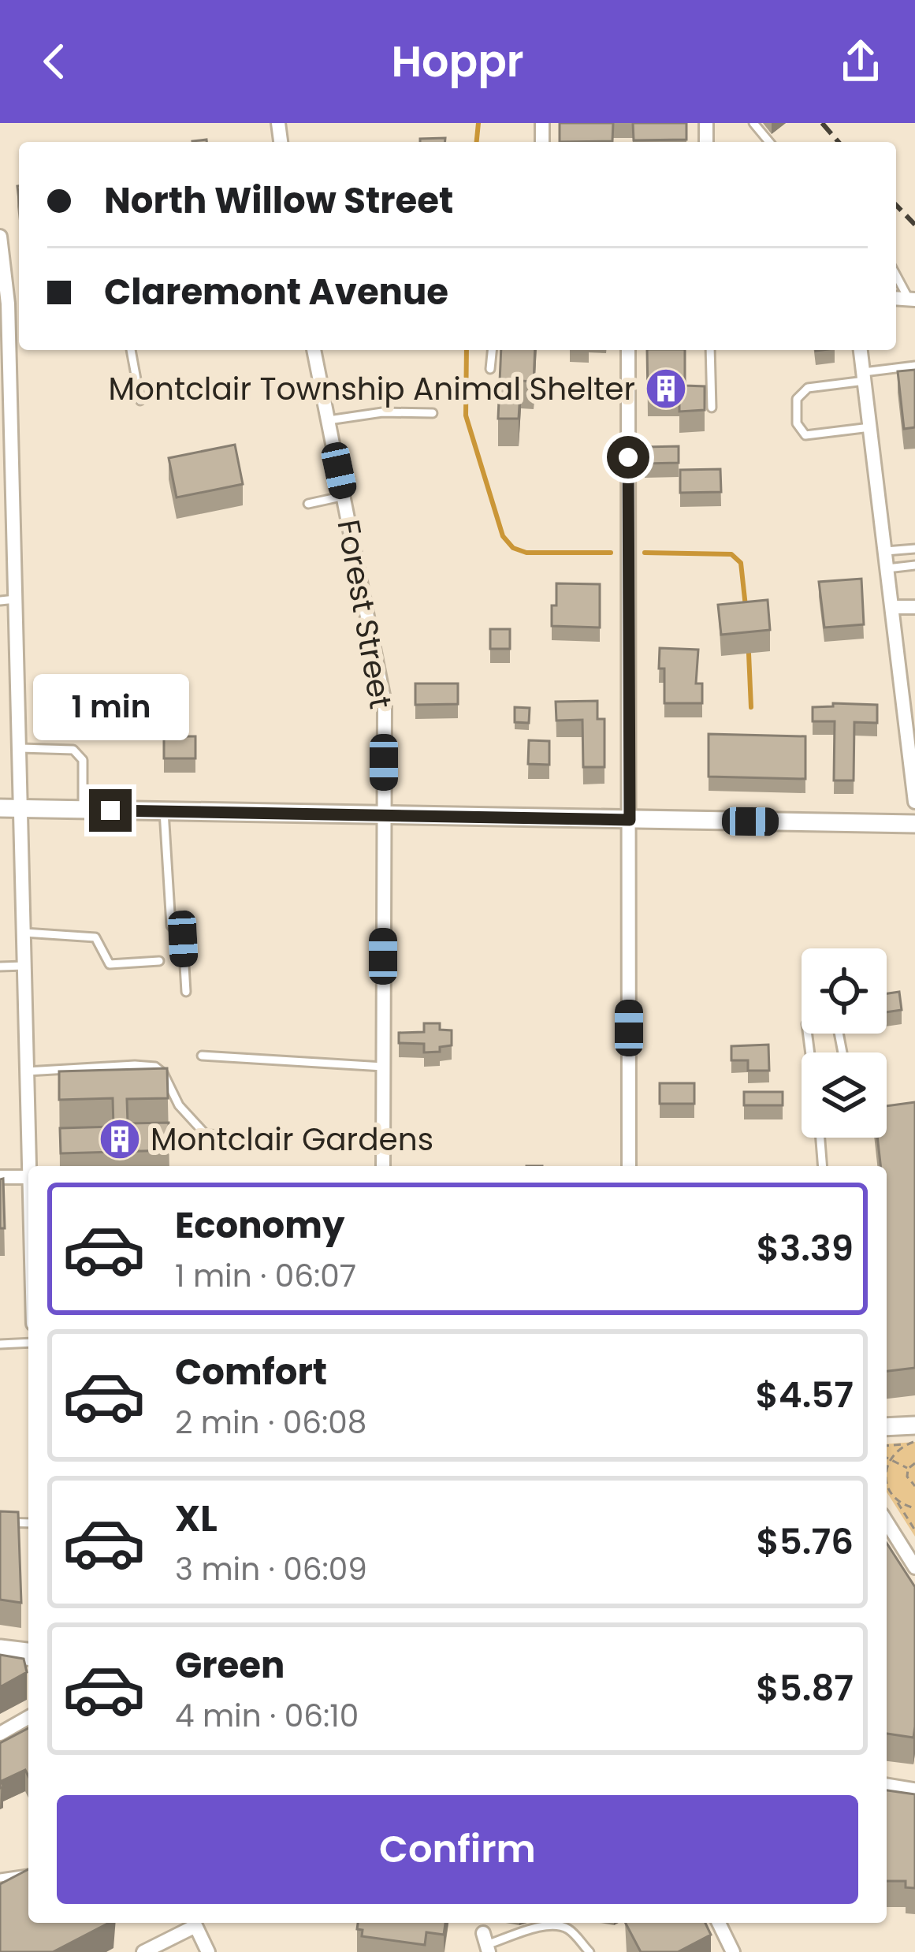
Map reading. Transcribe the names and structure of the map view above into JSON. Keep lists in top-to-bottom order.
{
  "streets": {
    "street": ["Forest Street"]
  },
  "places": {
    "building": ["Montclair Township Animal Shelter", "Montclair Gardens"]
  },
  "page": {
    "header": "Hoppr",
    "banner": ["North Willow Street", "Claremont Avenue"],
    "bubble": "1 min",
    "list": [
      {
        "name": "Economy",
        "note": "1 min · 06:07",
        "value": "$3.39"
      },
      {
        "name": "Comfort",
        "note": "2 min · 06:08",
        "value": "$4.57"
      },
      {
        "name": "XL",
        "note": "3 min · 06:09",
        "value": "$5.76"
      },
      {
        "name": "Green",
        "note": "4 min · 06:10",
        "value": "$5.87"
      }
    ],
    "buttons": "Confirm"
  }
}
